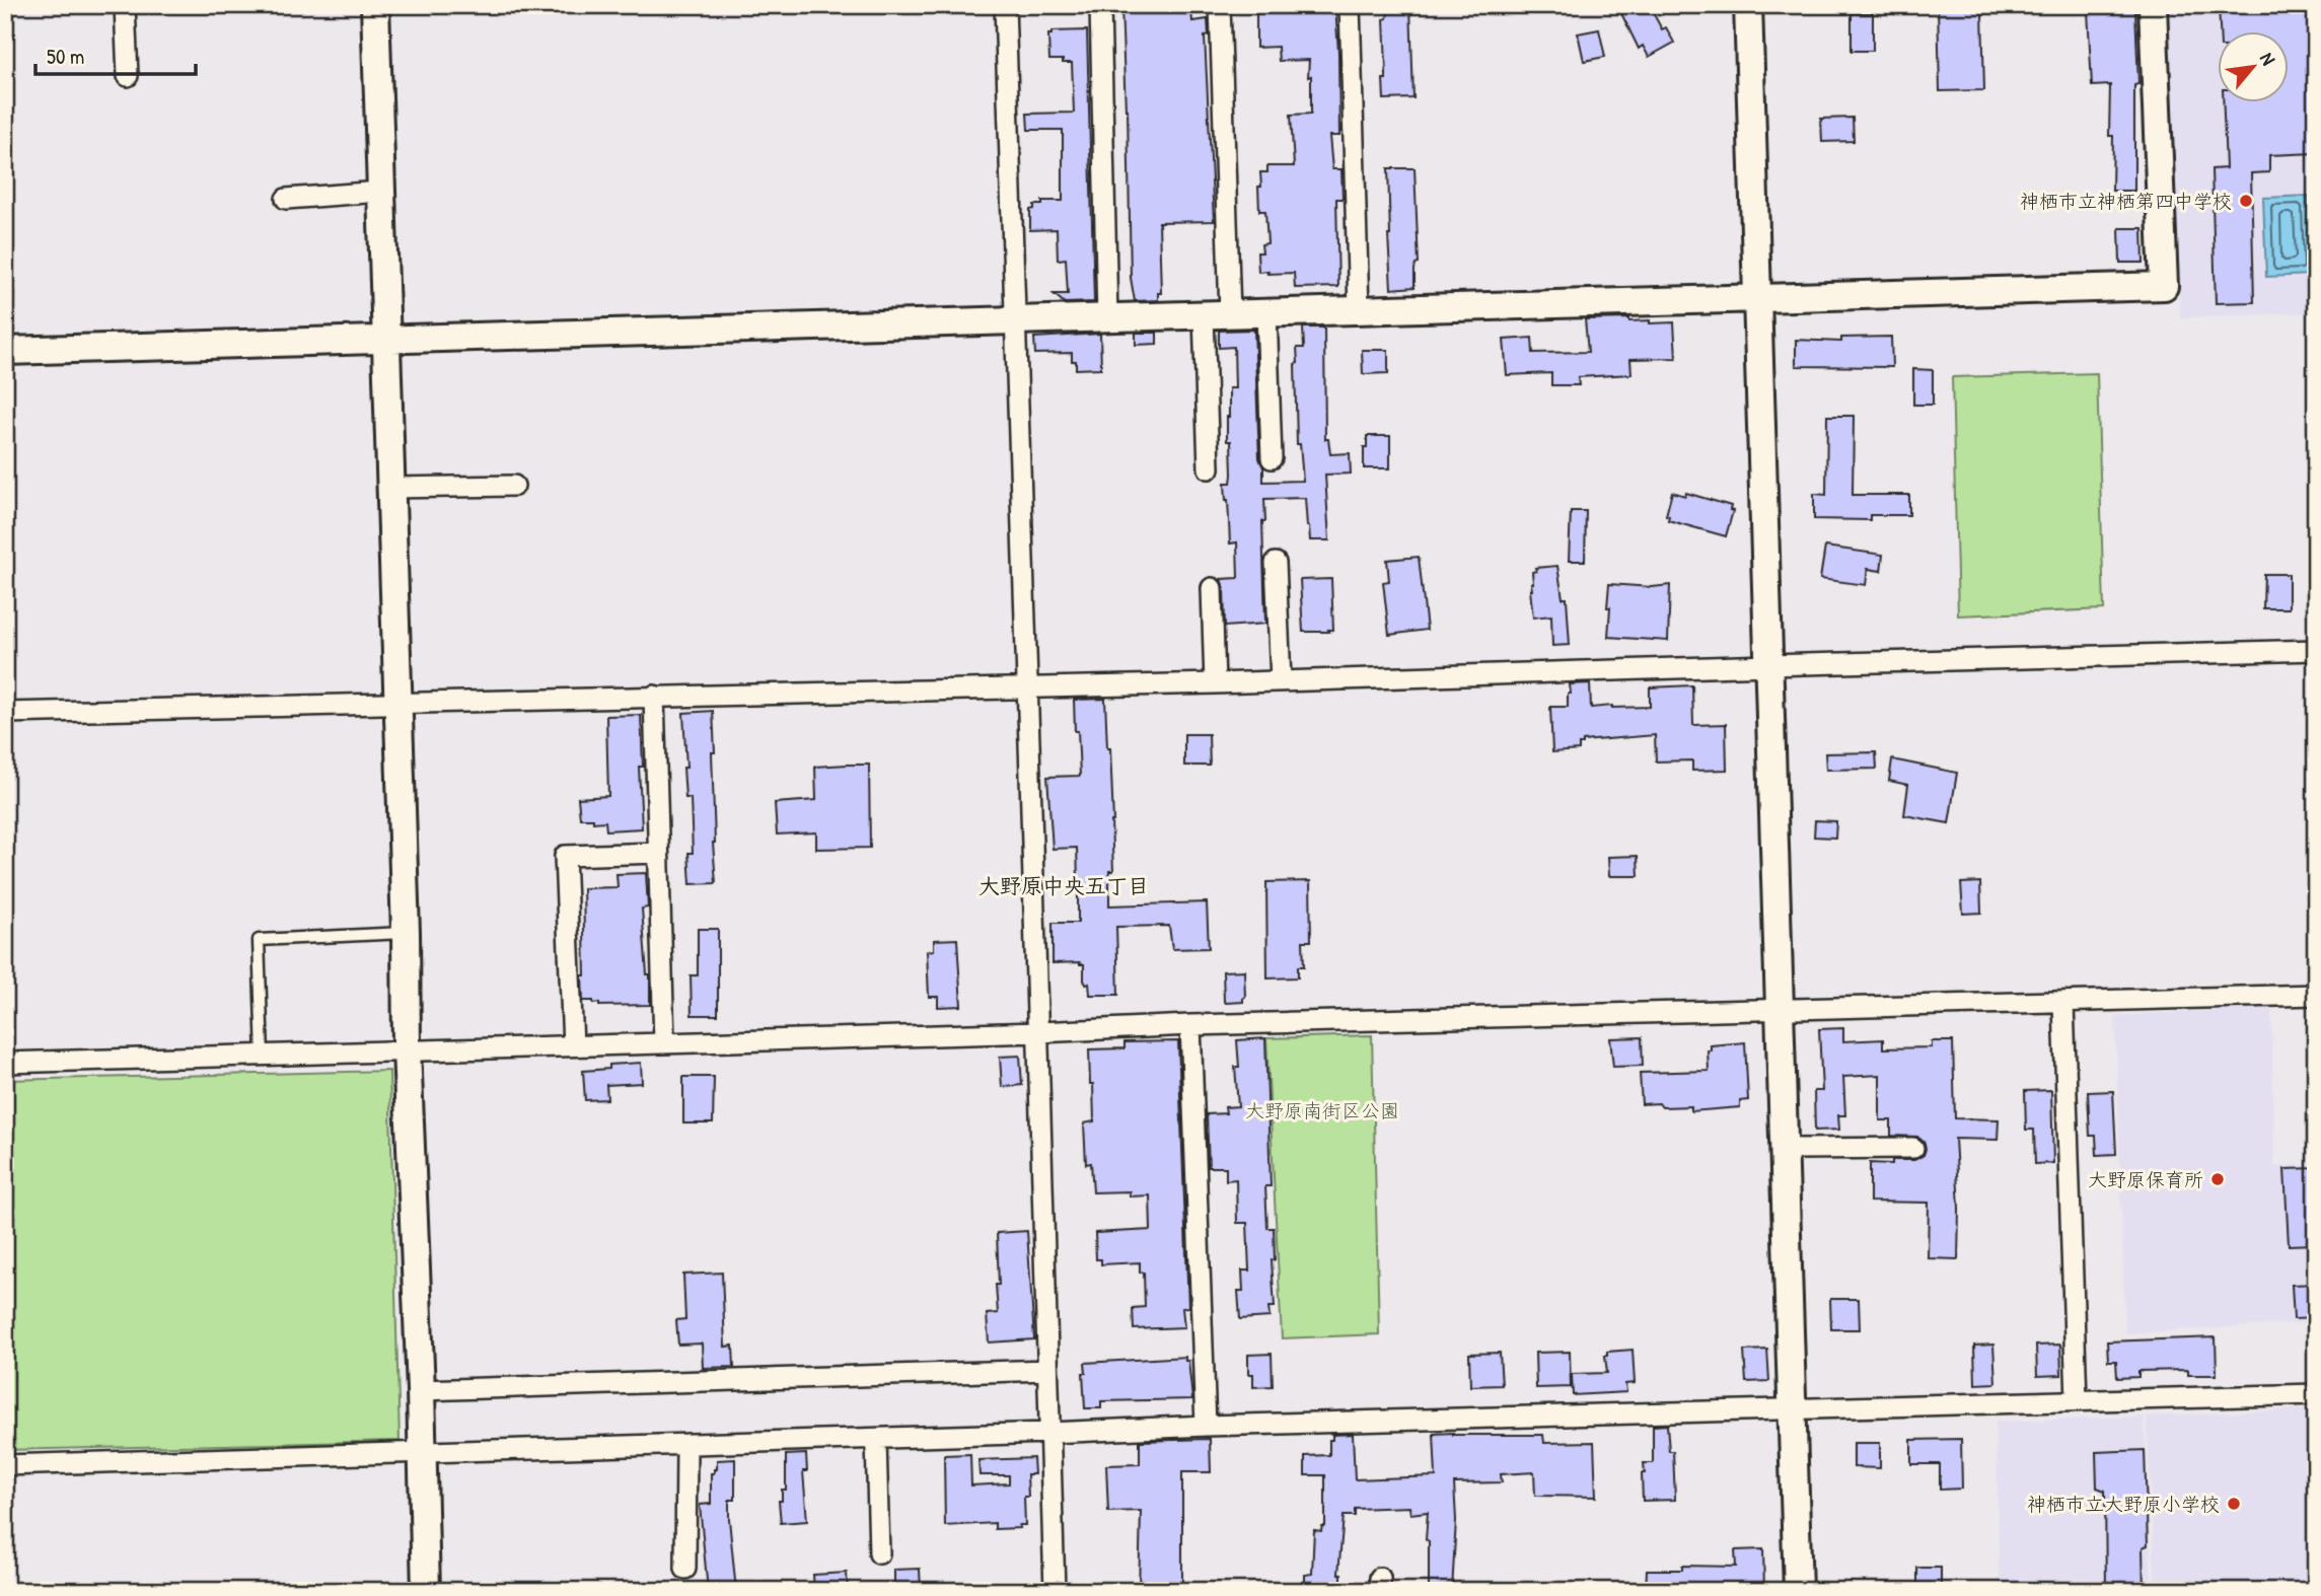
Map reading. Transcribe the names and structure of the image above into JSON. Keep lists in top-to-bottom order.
{
  "districts": ["大野原中央五丁目"],
  "parks": ["大野原南街区公園"],
  "places": ["神栖市立神栖第四中学校", "大野原保育所", "神栖市立大野原小学校"],
  "scale_bar": "50 m",
  "north": "top right"
}
